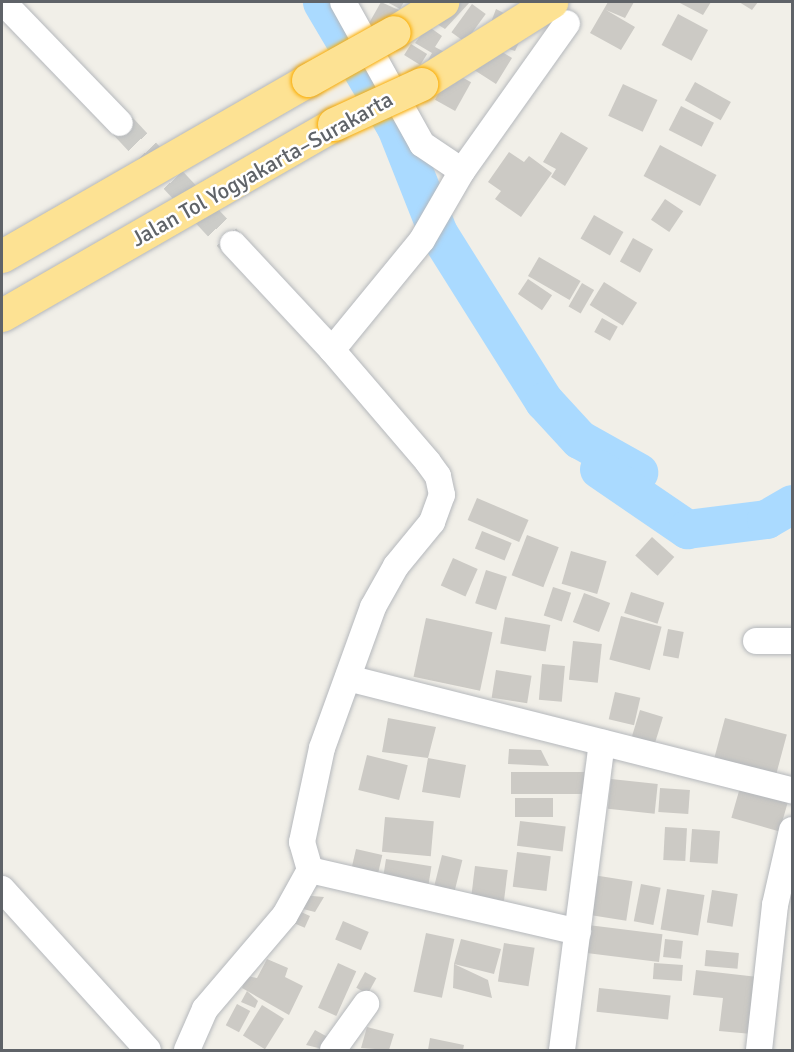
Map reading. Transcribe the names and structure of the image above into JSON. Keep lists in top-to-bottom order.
{
  "streets": {
    "highway": ["Jalan Tol Yogyakarta–Surakarta"]
  }
}
